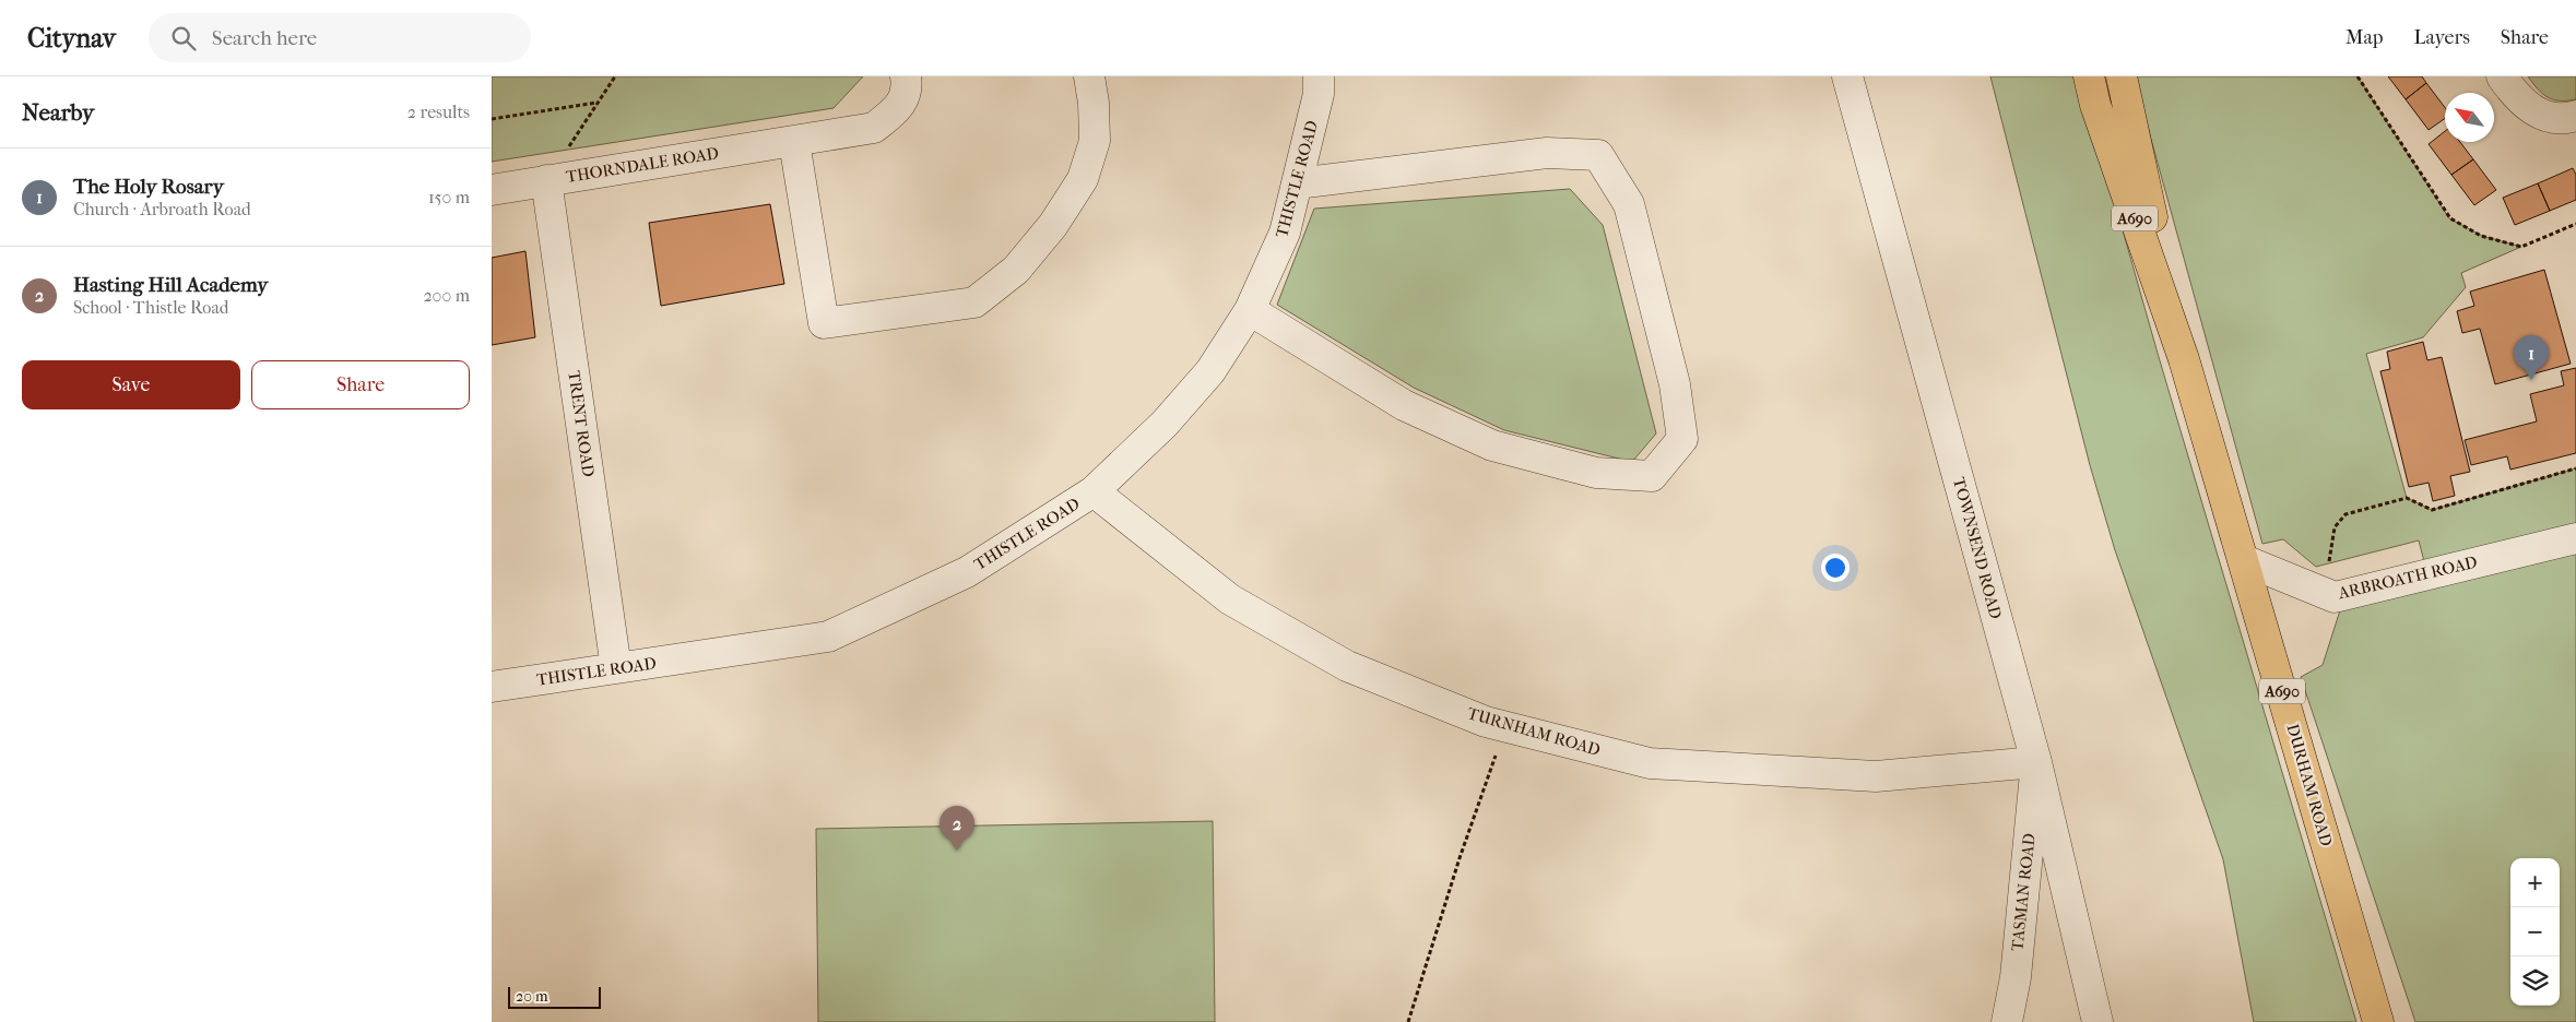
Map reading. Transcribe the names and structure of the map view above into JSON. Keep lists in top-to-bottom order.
{
  "streets": {
    "highway": ["A690", "DURHAM ROAD"],
    "street": [
      "THORNDALE ROAD",
      "THISTLE ROAD",
      "TRENT ROAD",
      "TOWNSEND ROAD",
      "ARBROATH ROAD",
      "TURNHAM ROAD",
      "TASMAN ROAD"
    ]
  },
  "crossings": [
    ["THORNDALE ROAD", "TRENT ROAD"],
    ["THISTLE ROAD", "TRENT ROAD"],
    ["THISTLE ROAD", "TURNHAM ROAD"],
    ["TOWNSEND ROAD", "TURNHAM ROAD"],
    ["TOWNSEND ROAD", "TASMAN ROAD"],
    ["ARBROATH ROAD", "DURHAM ROAD"],
    ["TURNHAM ROAD", "TASMAN ROAD"]
  ],
  "scale_bar": "20 m",
  "north": "top left",
  "page": {
    "header": "Citynav",
    "search": "Search here",
    "nav": ["Map", "Layers", "Share"],
    "heading": ["Nearby", "2 results"],
    "list": [
      {
        "mark": "1",
        "name": "The Holy Rosary",
        "note": "Church · Arbroath Road",
        "value": "150 m"
      },
      {
        "mark": "2",
        "name": "Hasting Hill Academy",
        "note": "School · Thistle Road",
        "value": "200 m"
      }
    ],
    "pins": ["1", "2"],
    "buttons": ["Save", "Share"],
    "map_buttons": ["+", "−"],
    "scale": "20 m"
  }
}
